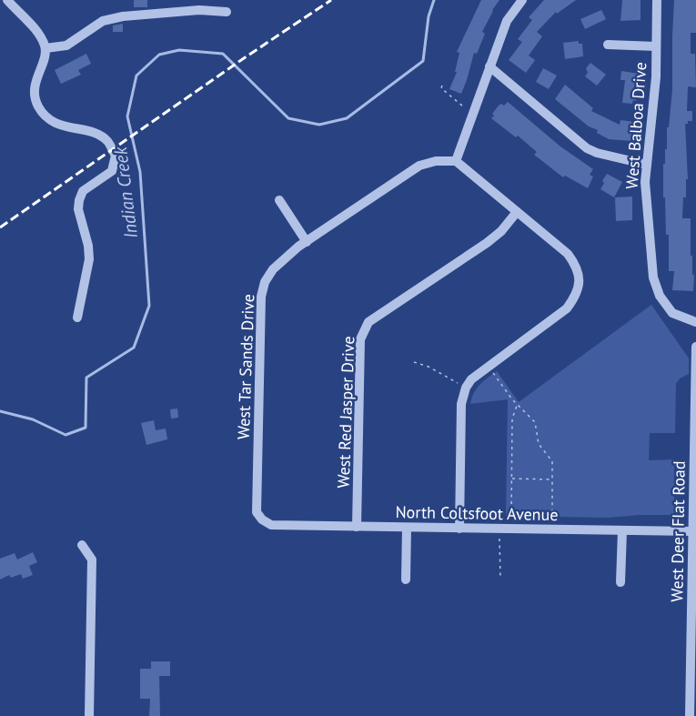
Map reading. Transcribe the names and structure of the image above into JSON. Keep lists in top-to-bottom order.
{
  "streets": {
    "street": [
      "West Balboa Drive",
      "West Tar Sands Drive",
      "West Red Jasper Drive",
      "North Coltsfoot Avenue",
      "West Deer Flat Road"
    ]
  },
  "crossings": [
    ["West Tar Sands Drive", "North Coltsfoot Avenue"],
    ["West Red Jasper Drive", "North Coltsfoot Avenue"],
    ["North Coltsfoot Avenue", "West Deer Flat Road"]
  ],
  "water": ["Indian Creek"]
}
